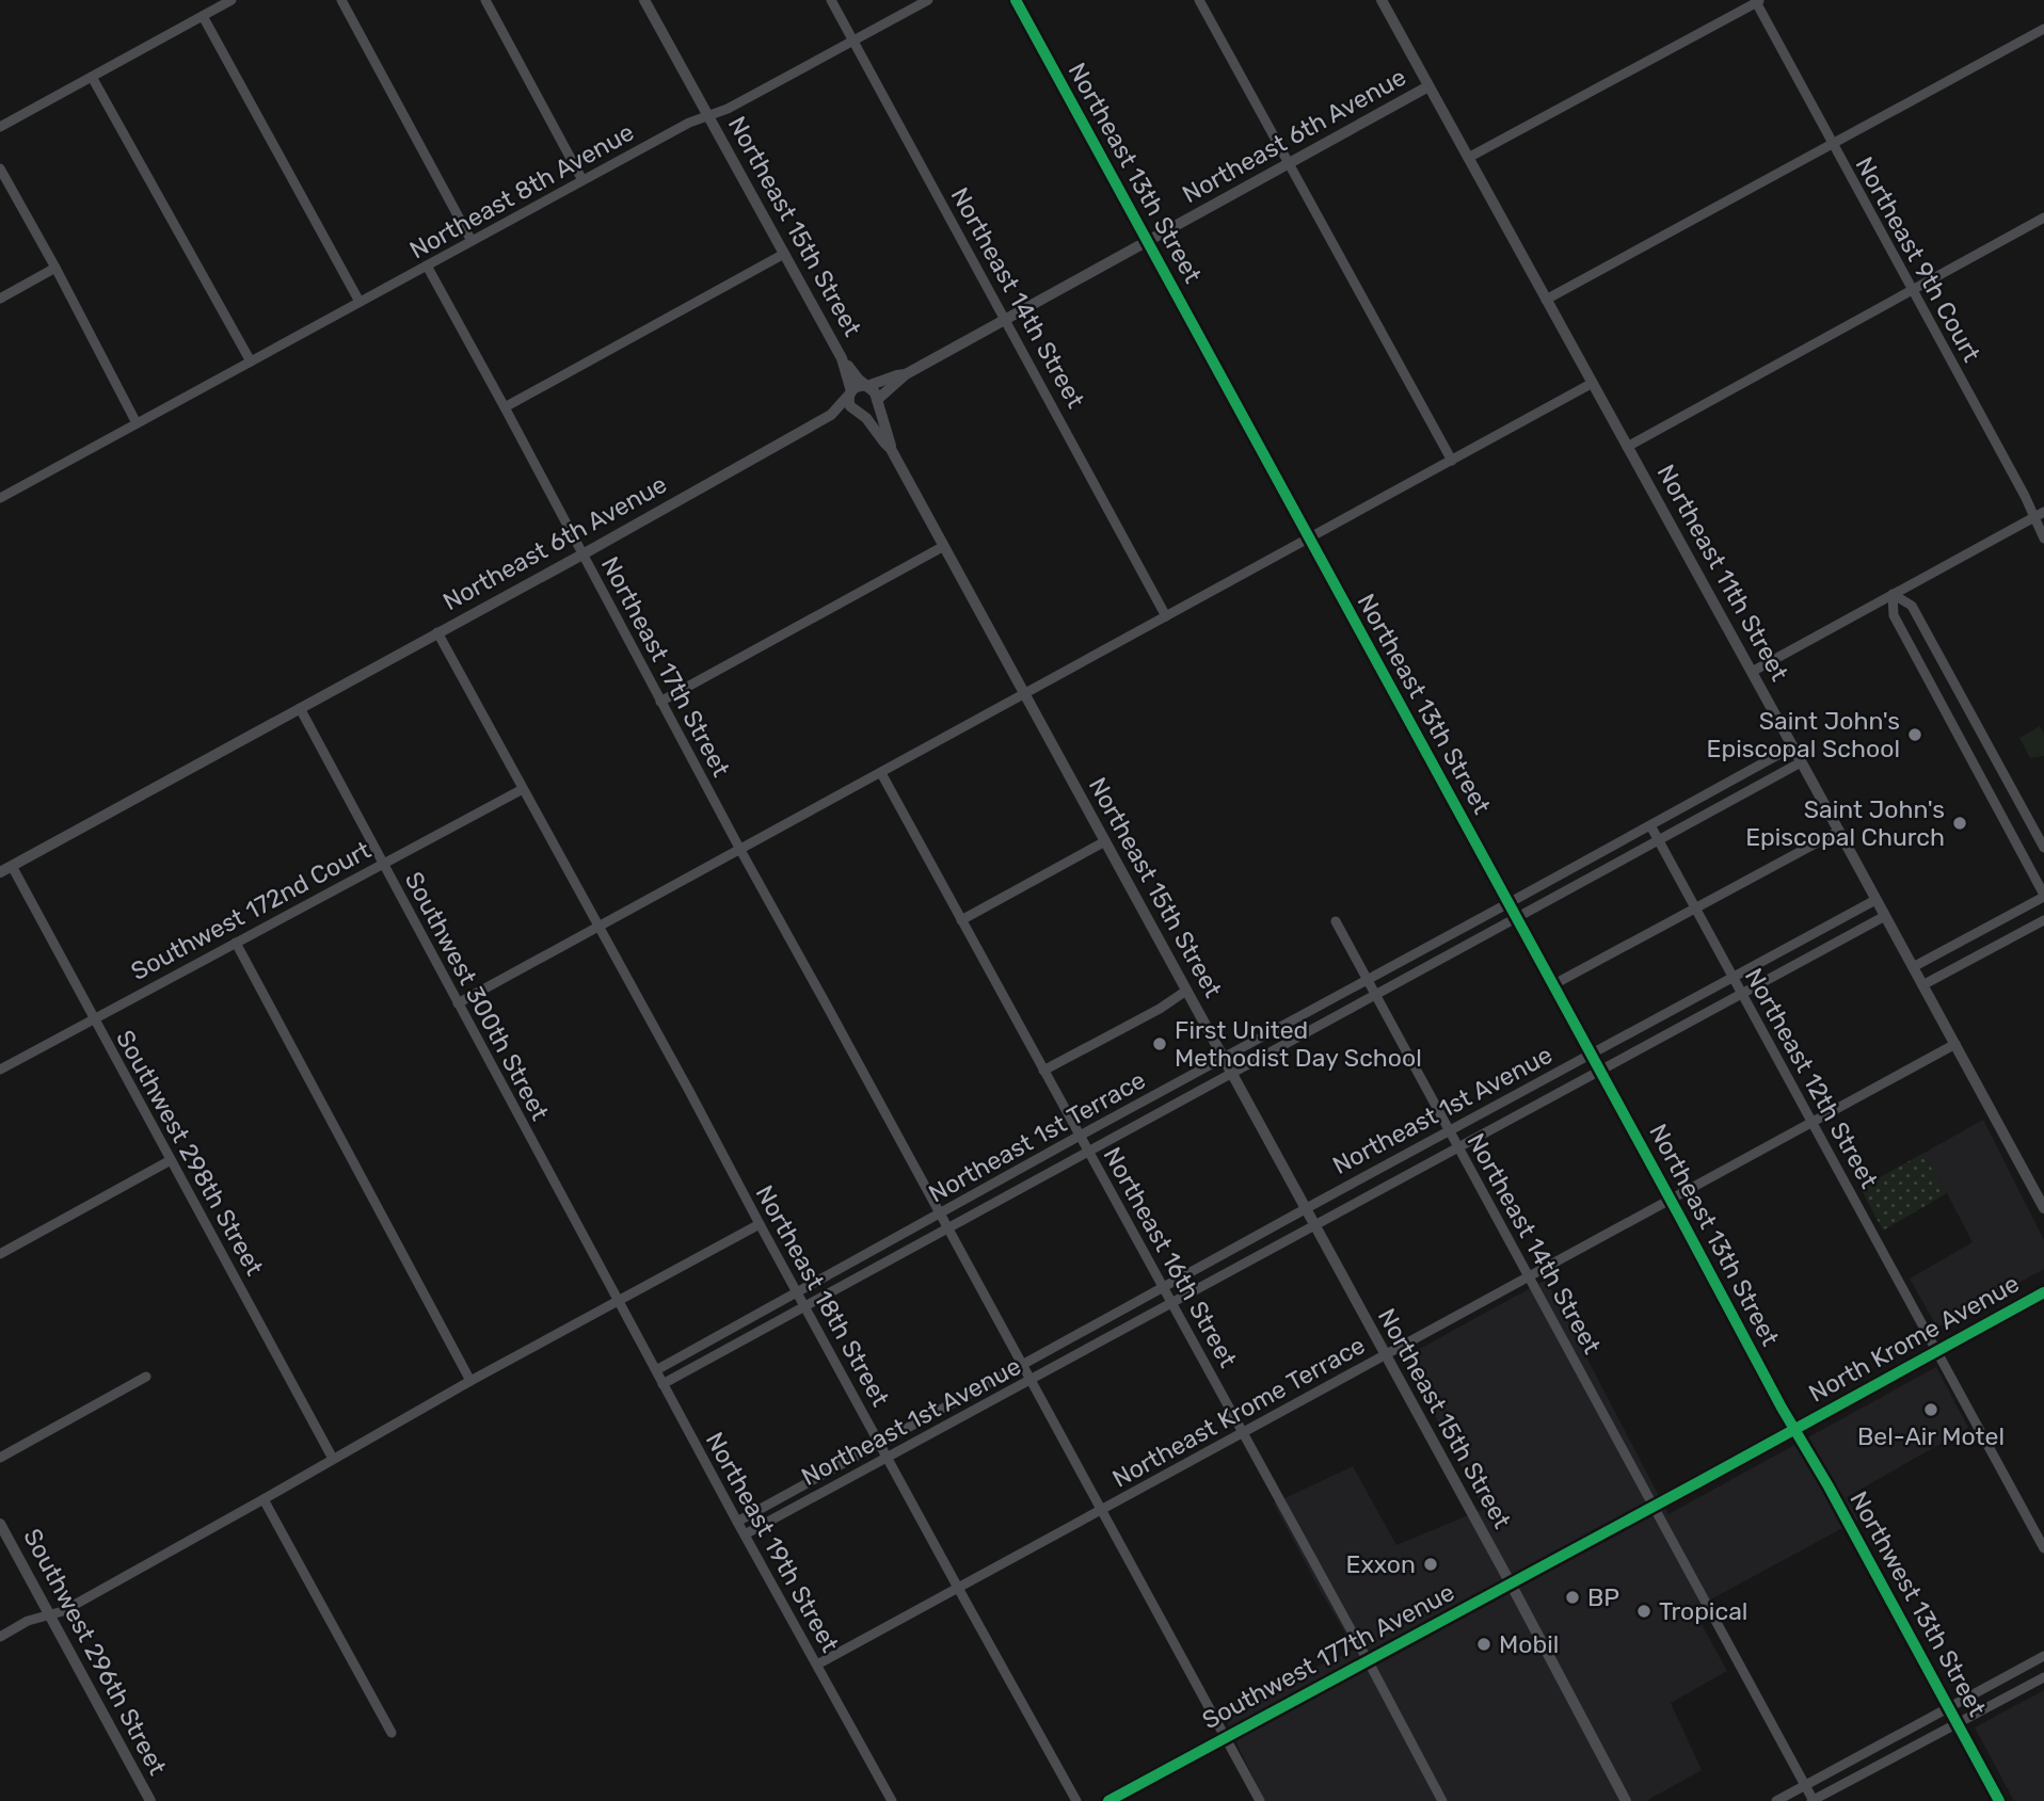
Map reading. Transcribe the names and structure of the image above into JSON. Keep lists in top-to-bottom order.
{
  "streets": {
    "highway": ["North Krome Avenue", "Southwest 177th Avenue"],
    "street": [
      "Northeast 6th Avenue",
      "Northeast 13th Street",
      "Northeast 8th Avenue",
      "Northeast 15th Street",
      "Northeast 9th Court",
      "Northeast 14th Street",
      "Northeast 11th Street",
      "Northeast 17th Street",
      "Southwest 172nd Court",
      "Southwest 300th Street",
      "Northeast 12th Street",
      "Northeast 1st Avenue",
      "Northeast 1st Terrace",
      "Southwest 298th Street",
      "Northeast 16th Street",
      "Northeast 18th Street",
      "Northeast Krome Terrace",
      "Northeast 19th Street",
      "Northwest 13th Street",
      "Southwest 296th Street"
    ]
  },
  "crossings": [
    ["Northeast 6th Avenue", "Northeast 13th Street"],
    ["Northeast 6th Avenue", "Northeast 15th Street"],
    ["Northeast 6th Avenue", "Northeast 14th Street"],
    ["Northeast 6th Avenue", "Northeast 11th Street"],
    ["Northeast 6th Avenue", "Northeast 17th Street"],
    ["Northeast 6th Avenue", "Southwest 300th Street"],
    ["Northeast 6th Avenue", "Southwest 298th Street"],
    ["Northeast 6th Avenue", "Northeast 18th Street"],
    ["Northeast 13th Street", "Northeast 1st Avenue"],
    ["Northeast 13th Street", "Northeast 1st Terrace"],
    ["Northeast 13th Street", "North Krome Avenue"],
    ["Northeast 13th Street", "Northeast Krome Terrace"],
    ["Northeast 13th Street", "Northwest 13th Street"],
    ["Northeast 8th Avenue", "Northeast 15th Street"],
    ["Northeast 8th Avenue", "Northeast 14th Street"],
    ["Northeast 8th Avenue", "Northeast 17th Street"],
    ["Northeast 15th Street", "Northeast 1st Avenue"],
    ["Northeast 15th Street", "Northeast 1st Terrace"],
    ["Northeast 15th Street", "Northeast Krome Terrace"],
    ["Northeast 15th Street", "Southwest 177th Avenue"],
    ["Northeast 14th Street", "Northeast 1st Avenue"],
    ["Northeast 14th Street", "Northeast 1st Terrace"],
    ["Northeast 14th Street", "North Krome Avenue"],
    ["Northeast 14th Street", "Northeast Krome Terrace"],
    ["Northeast 11th Street", "Northeast 1st Avenue"],
    ["Northeast 11th Street", "Northeast 1st Terrace"],
    ["Northeast 11th Street", "Northeast Krome Terrace"],
    ["Northeast 17th Street", "Northeast 1st Terrace"],
    ["Southwest 172nd Court", "Southwest 300th Street"],
    ["Southwest 172nd Court", "Southwest 298th Street"],
    ["Southwest 172nd Court", "Northeast 18th Street"],
    ["Southwest 300th Street", "Northeast 19th Street"],
    ["Northeast 12th Street", "Northeast 1st Avenue"],
    ["Northeast 12th Street", "Northeast 1st Terrace"],
    ["Northeast 12th Street", "North Krome Avenue"],
    ["Northeast 12th Street", "Northeast Krome Terrace"],
    ["Northeast 1st Avenue", "Northeast 16th Street"],
    ["Northeast 1st Avenue", "Northeast 18th Street"],
    ["Northeast 1st Avenue", "Northeast 19th Street"],
    ["Northeast 1st Terrace", "Northeast 16th Street"],
    ["Northeast 1st Terrace", "Northeast 18th Street"],
    ["Northeast 1st Terrace", "Northeast 19th Street"],
    ["Northeast 16th Street", "Northeast Krome Terrace"],
    ["Northeast 16th Street", "Southwest 177th Avenue"],
    ["Northeast 18th Street", "Northeast Krome Terrace"],
    ["North Krome Avenue", "Northwest 13th Street"],
    ["North Krome Avenue", "Southwest 177th Avenue"],
    ["Northeast Krome Terrace", "Northeast 19th Street"]
  ],
  "places": [
    "Saint John's Episcopal School",
    "Saint John's Episcopal Church",
    "First United Methodist Day School",
    "Bel-Air Motel",
    "Exxon",
    "BP",
    "Tropical",
    "Mobil"
  ]
}
